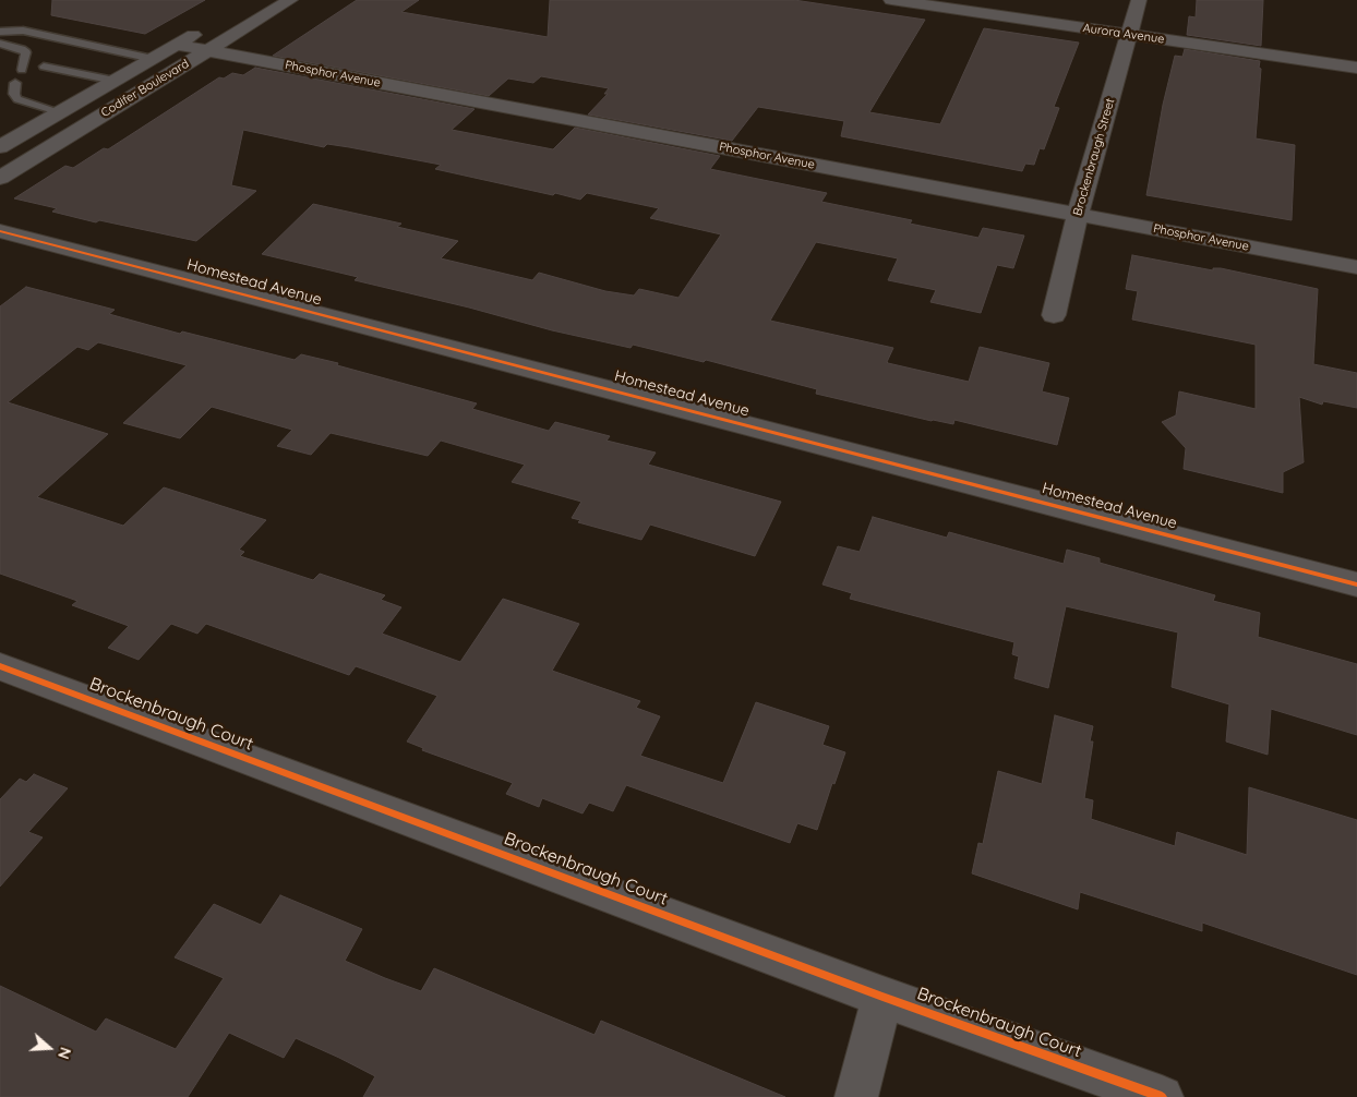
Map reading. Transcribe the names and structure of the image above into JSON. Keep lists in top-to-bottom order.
{
  "streets": {
    "street": [
      "Aurora Avenue",
      "Phosphor Avenue",
      "Codifer Boulevard",
      "Brockenbraugh Street",
      "Homestead Avenue",
      "Brockenbraugh Court"
    ]
  },
  "crossings": [
    ["Aurora Avenue", "Brockenbraugh Street"],
    ["Phosphor Avenue", "Codifer Boulevard"],
    ["Phosphor Avenue", "Brockenbraugh Street"]
  ],
  "north": "right"
}
